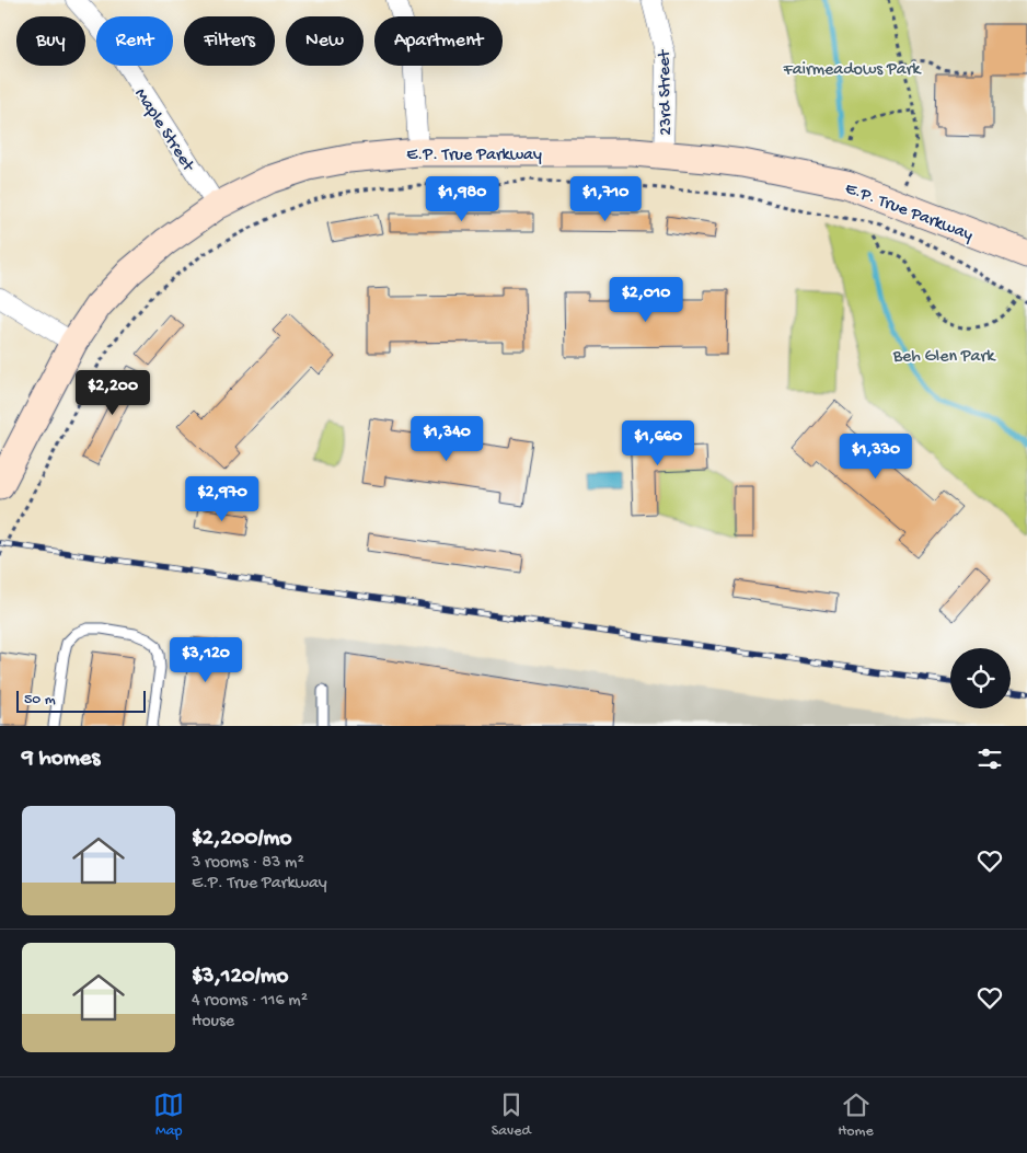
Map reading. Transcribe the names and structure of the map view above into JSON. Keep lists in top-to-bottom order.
{
  "streets": {
    "main road": ["E.P. True Parkway"],
    "street": ["23rd Street", "Maple Street"]
  },
  "crossings": [
    ["23rd Street", "E.P. True Parkway"],
    ["Maple Street", "E.P. True Parkway"]
  ],
  "parks": ["Fairmeadows Park", "Beh Glen Park"],
  "scale_bar": "50 m",
  "page": {
    "chip": [
      "Buy",
      "Rent",
      "Filters",
      "New",
      "Apartment"
    ],
    "price": [
      "$1,980",
      "$1,710",
      "$2,010",
      "$2,200",
      "$1,340",
      "$1,660",
      "$1,330",
      "$2,970",
      "$3,120"
    ],
    "scale": "50 m",
    "heading": "9 homes",
    "list": [
      {
        "name": "$2,200/mo",
        "note": "3 rooms · 83 m² · E.P. True Parkway"
      },
      {
        "name": "$3,120/mo",
        "note": "4 rooms · 116 m² · House"
      }
    ],
    "tabs": ["Map", "Saved", "Home"]
  }
}
